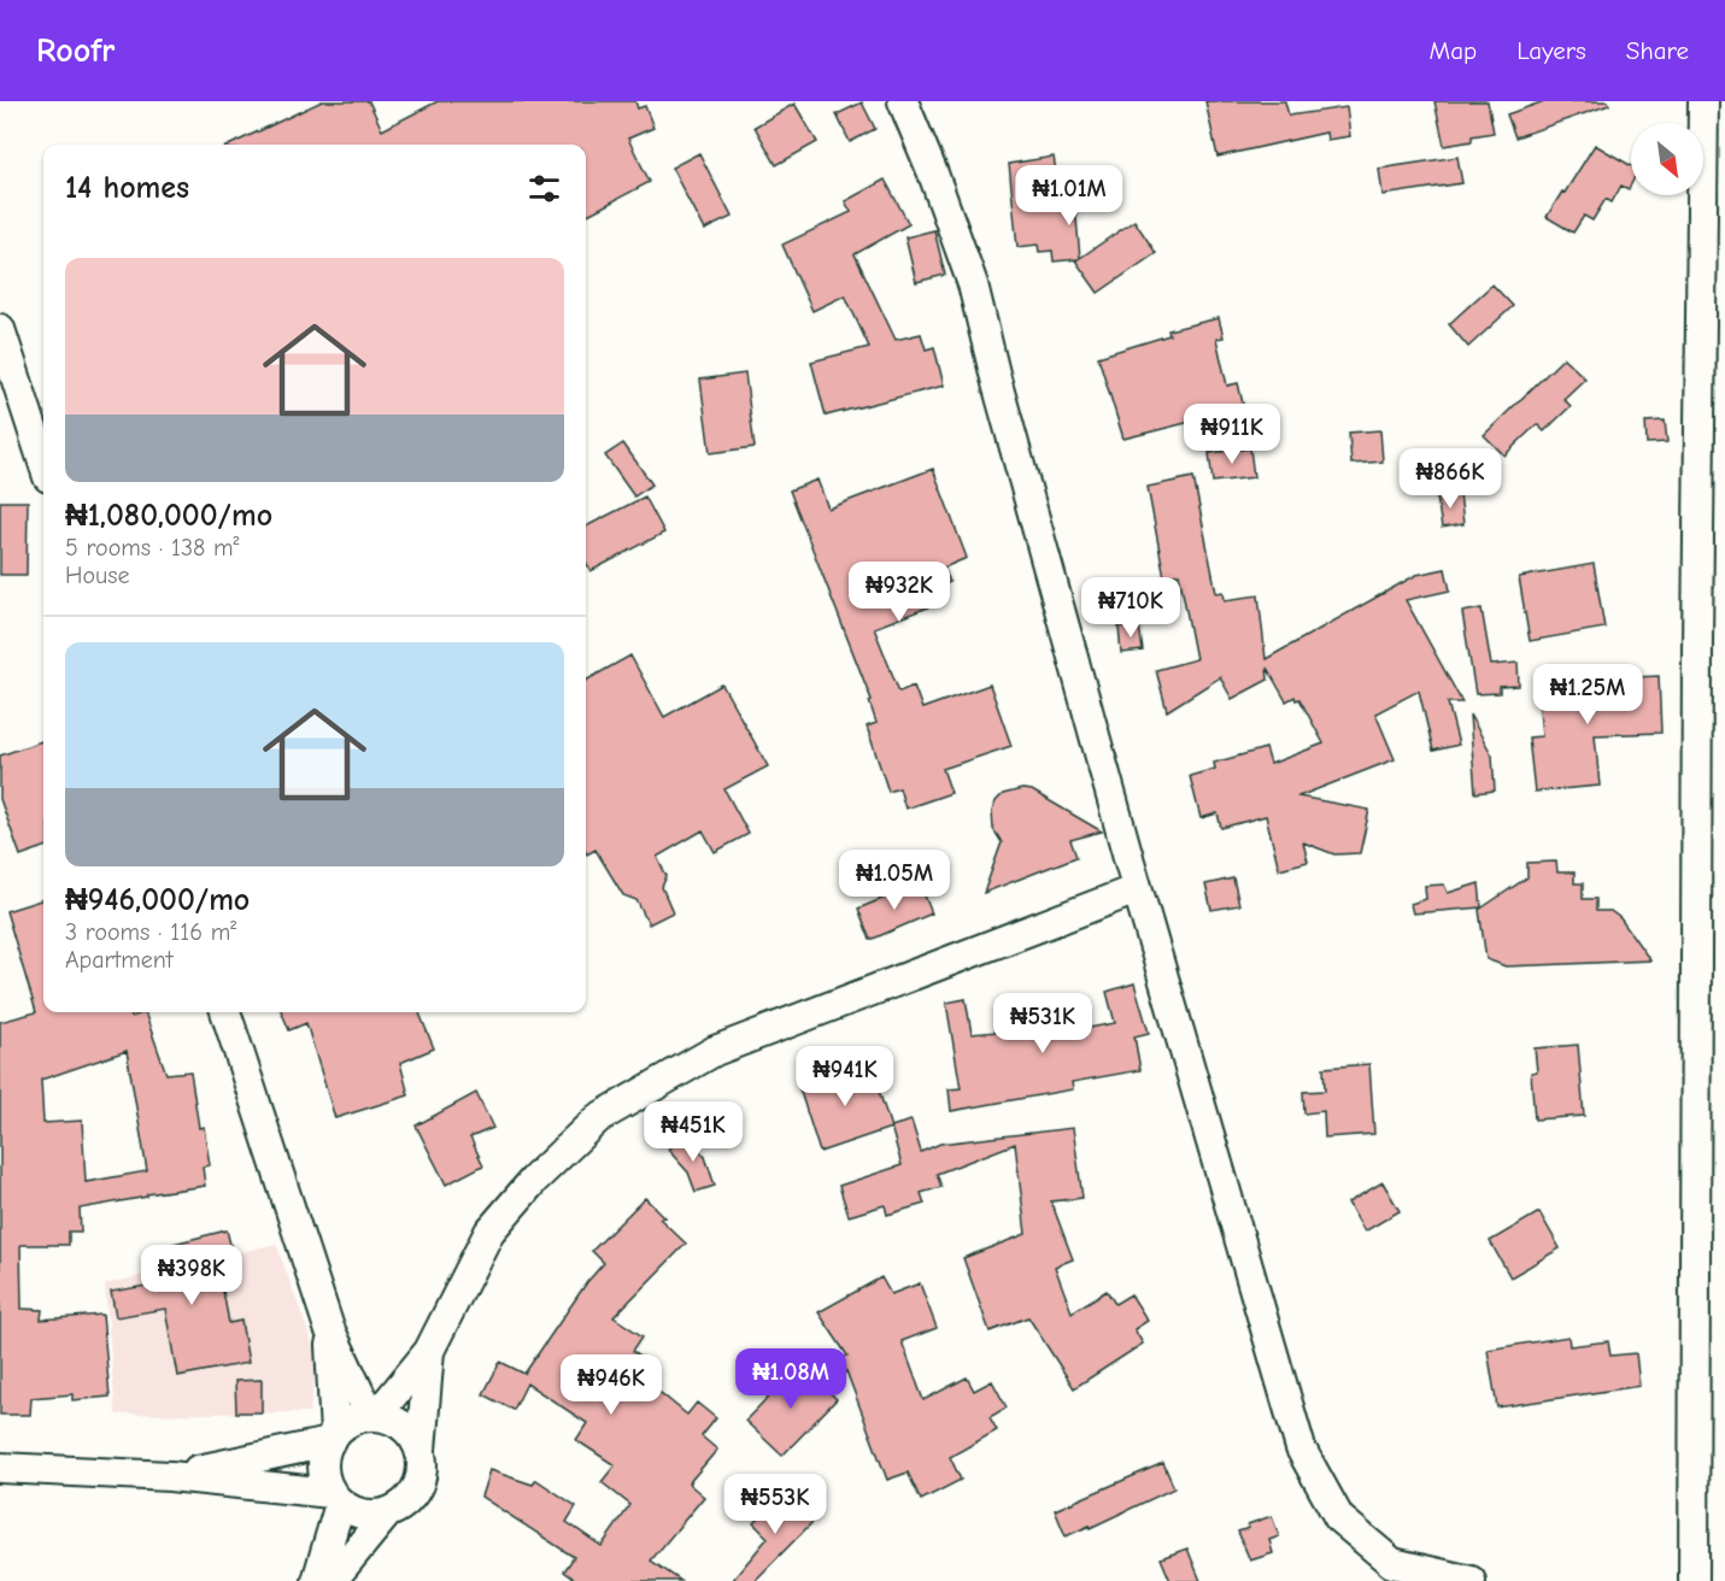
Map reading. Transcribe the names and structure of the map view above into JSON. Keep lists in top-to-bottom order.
{
  "north": "bottom right",
  "page": {
    "header": "Roofr",
    "nav": ["Map", "Layers", "Share"],
    "heading": "14 homes",
    "price": [
      "₦1.01M",
      "₦911K",
      "₦866K",
      "₦932K",
      "₦710K",
      "₦1.25M",
      "₦1.05M",
      "₦531K",
      "₦941K",
      "₦451K",
      "₦398K",
      "₦1.08M",
      "₦946K",
      "₦553K"
    ],
    "list": [
      {
        "name": "₦1,080,000/mo",
        "note": "5 rooms · 138 m² · House"
      },
      {
        "name": "₦946,000/mo",
        "note": "3 rooms · 116 m² · Apartment"
      }
    ]
  }
}
